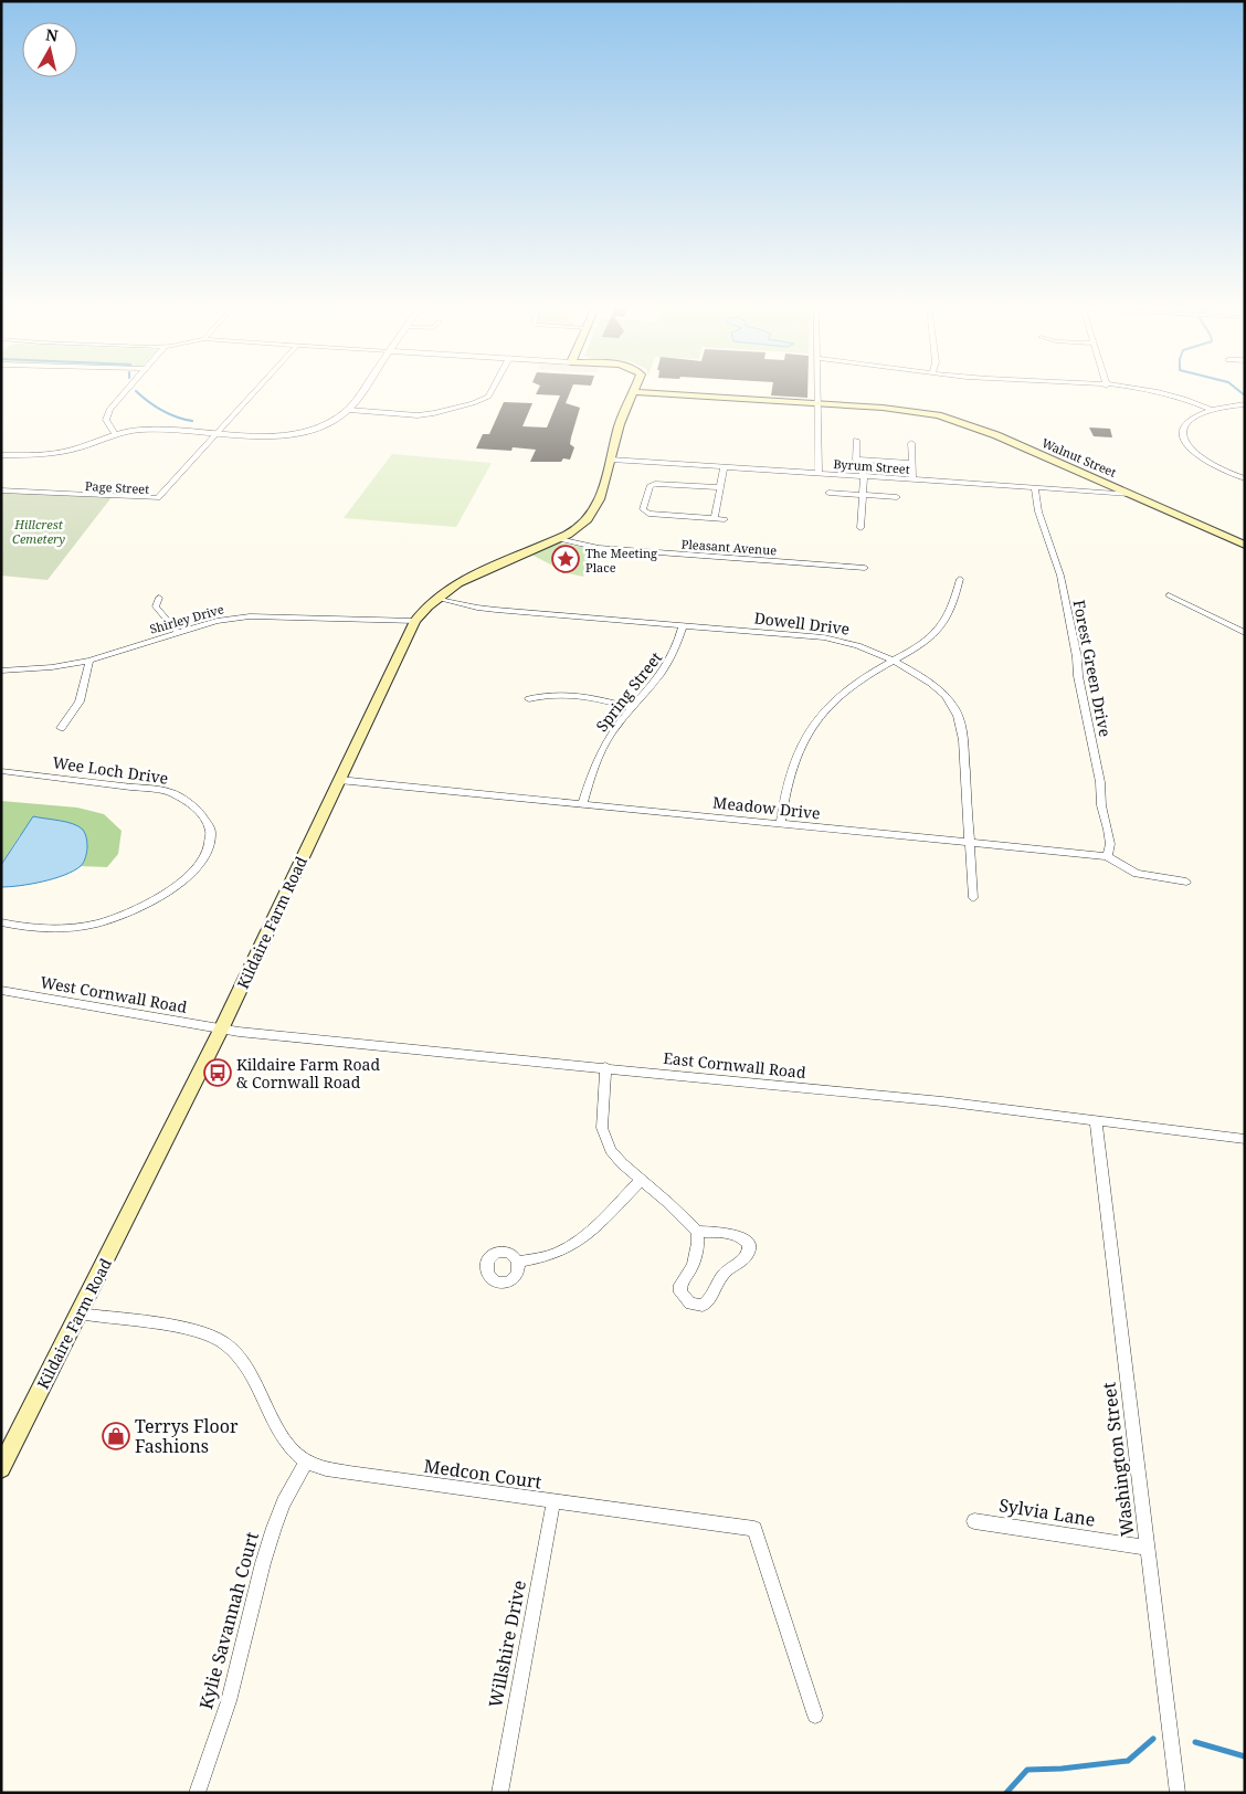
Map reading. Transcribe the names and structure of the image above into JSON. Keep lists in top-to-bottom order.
{
  "streets": {
    "main road": ["Walnut Street", "Kildaire Farm Road"],
    "street": [
      "Byrum Street",
      "Page Street",
      "Pleasant Avenue",
      "Shirley Drive",
      "Dowell Drive",
      "Forest Green Drive",
      "Spring Street",
      "Wee Loch Drive",
      "Meadow Drive",
      "West Cornwall Road",
      "East Cornwall Road",
      "Washington Street",
      "Medcon Court",
      "Sylvia Lane",
      "Kylie Savannah Court",
      "Willshire Drive"
    ]
  },
  "crossings": [
    ["Walnut Street", "Byrum Street"],
    ["Walnut Street", "Kildaire Farm Road"],
    ["Byrum Street", "Forest Green Drive"],
    ["Byrum Street", "Kildaire Farm Road"],
    ["Pleasant Avenue", "Kildaire Farm Road"],
    ["Shirley Drive", "Kildaire Farm Road"],
    ["Dowell Drive", "Spring Street"],
    ["Dowell Drive", "Meadow Drive"],
    ["Dowell Drive", "Kildaire Farm Road"],
    ["Forest Green Drive", "Meadow Drive"],
    ["Spring Street", "Meadow Drive"],
    ["Meadow Drive", "Kildaire Farm Road"],
    ["Kildaire Farm Road", "West Cornwall Road"],
    ["Kildaire Farm Road", "East Cornwall Road"],
    ["Kildaire Farm Road", "Medcon Court"],
    ["West Cornwall Road", "East Cornwall Road"],
    ["East Cornwall Road", "Washington Street"],
    ["Washington Street", "Sylvia Lane"],
    ["Medcon Court", "Kylie Savannah Court"],
    ["Medcon Court", "Willshire Drive"]
  ],
  "parks": ["Hillcrest Cemetery"],
  "places": {
    "place": ["The Meeting Place"],
    "bus stop": ["Kildaire Farm Road & Cornwall Road"],
    "shop": ["Terrys Floor Fashions"]
  },
  "north": "top"
}
